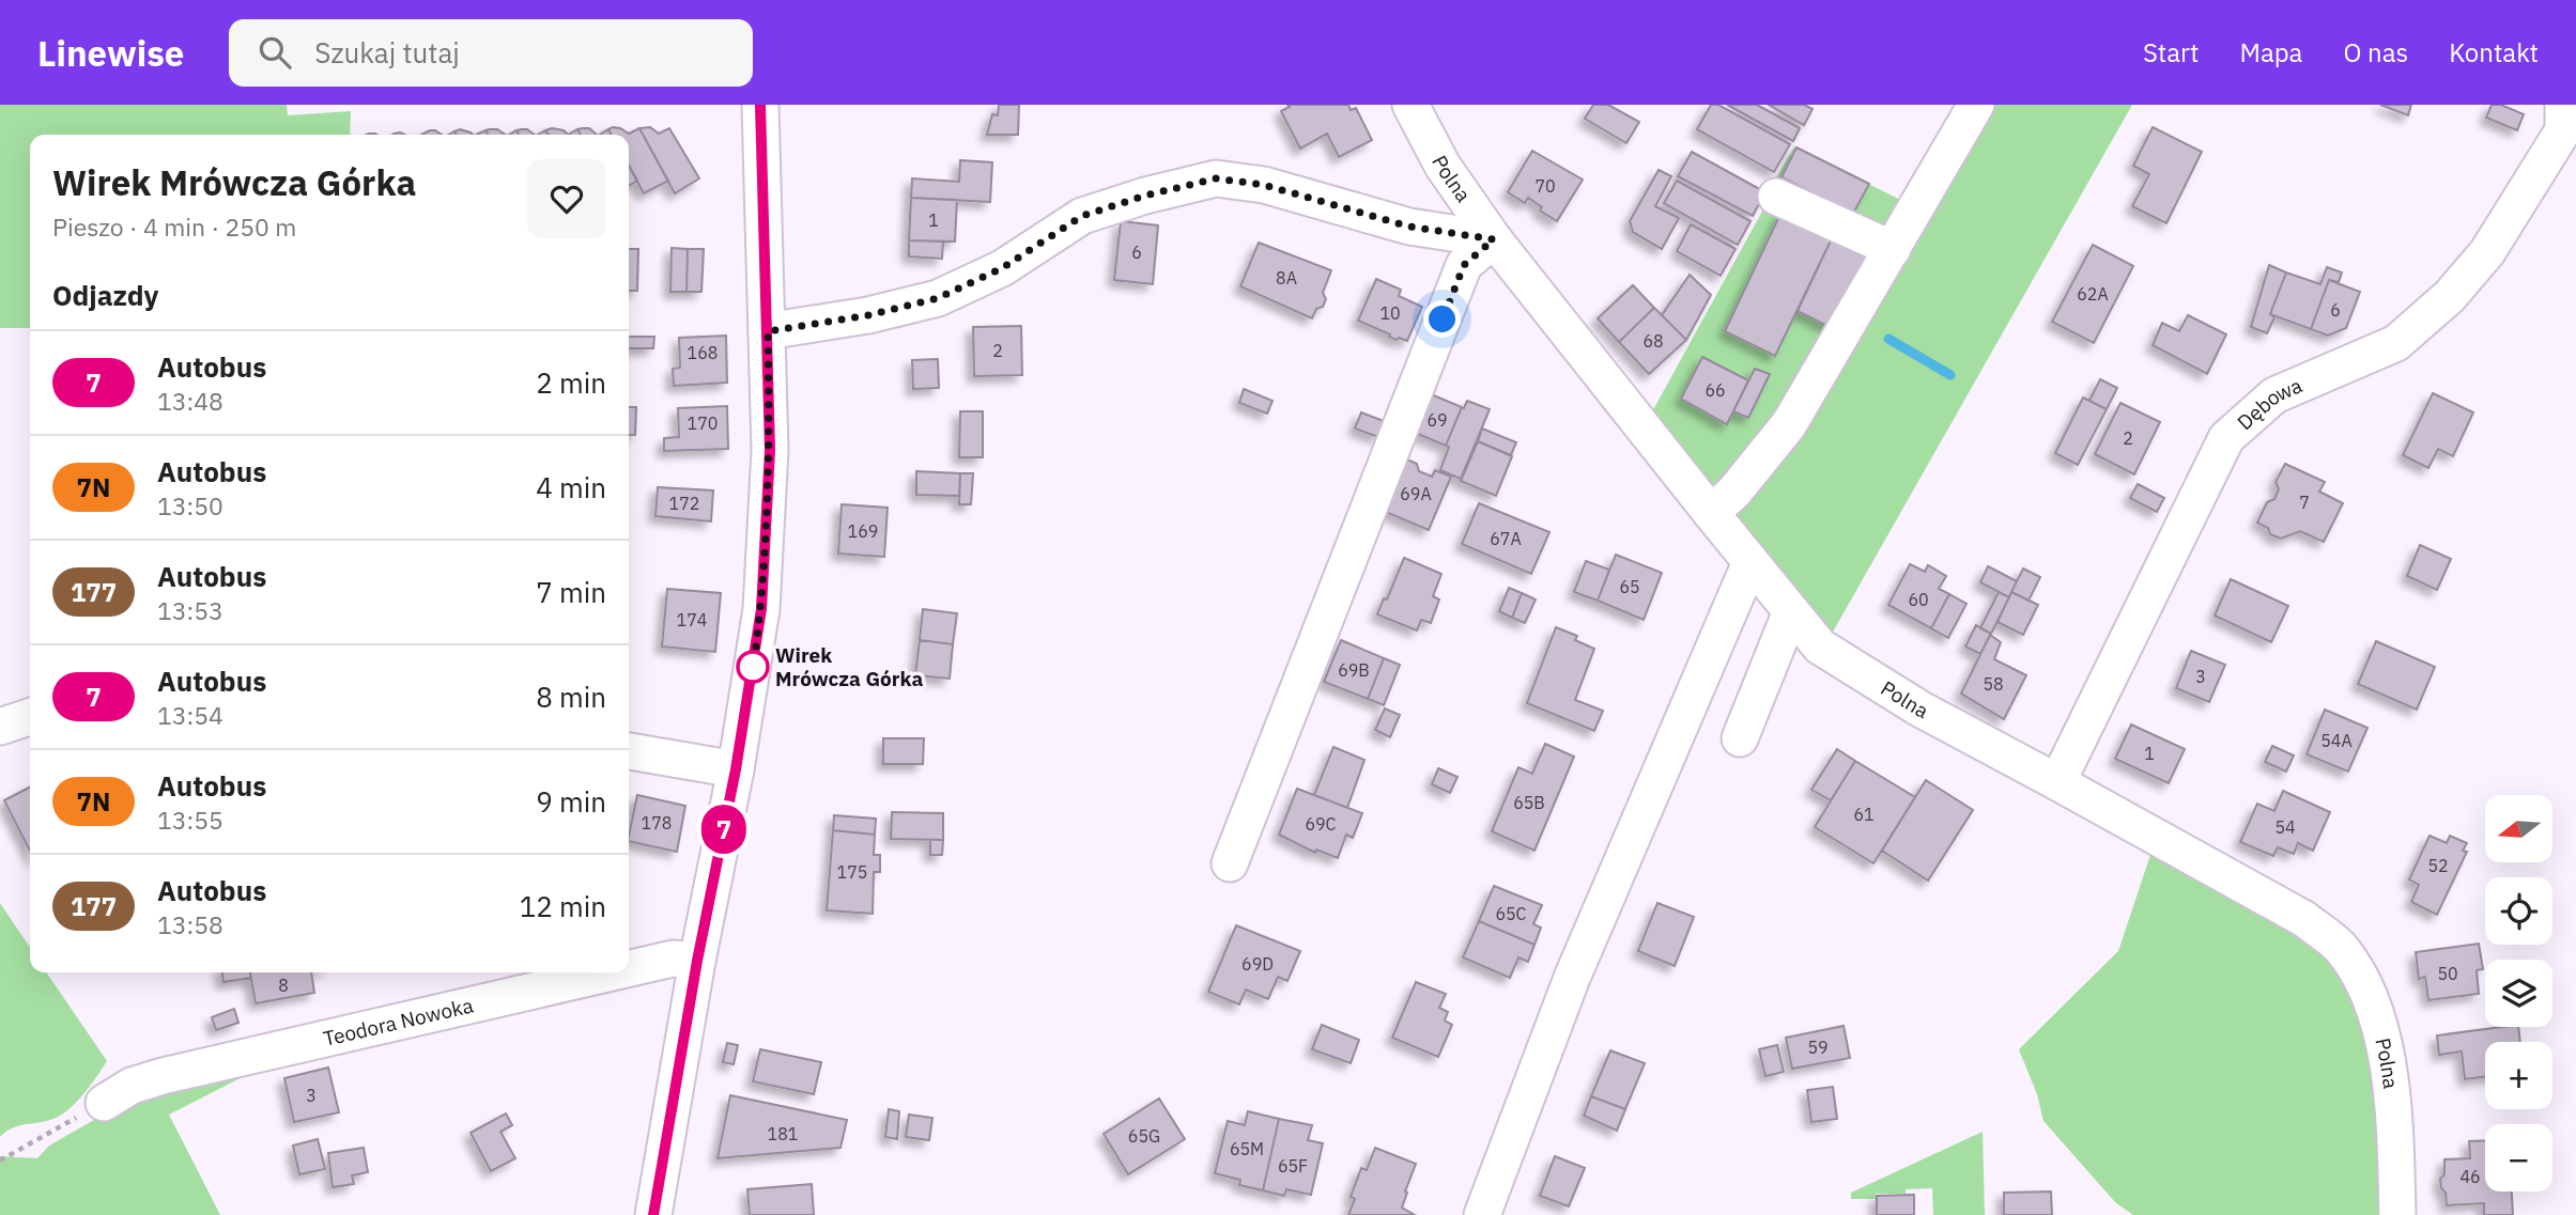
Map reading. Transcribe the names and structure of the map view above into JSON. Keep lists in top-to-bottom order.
{
  "streets": {
    "street": ["Polna", "Dębowa", "Teodora Nowoka"]
  },
  "crossings": [
    ["Polna", "Dębowa"]
  ],
  "places": ["Wirek Mrówcza Górka"],
  "lines": ["bus line 7"],
  "house_numbers": [
    "70",
    "1",
    "6",
    "8A",
    "62A",
    "6",
    "10",
    "68",
    "2",
    "168",
    "66",
    "69",
    "170",
    "2",
    "69A",
    "7",
    "172",
    "169",
    "67A",
    "65",
    "60",
    "174",
    "69B",
    "3",
    "58",
    "54A",
    "1",
    "65B",
    "61",
    "178",
    "69C",
    "54",
    "52",
    "175",
    "65C",
    "69D",
    "50",
    "8",
    "59",
    "3",
    "181",
    "65G",
    "65M",
    "65F",
    "46"
  ],
  "north": "left",
  "page": {
    "header": "Linewise",
    "search": "Szukaj tutaj",
    "nav": [
      "Start",
      "Mapa",
      "O nas",
      "Kontakt"
    ],
    "on_map": "7",
    "heading": [
      ["Wirek Mrówcza Górka", "Pieszo · 4 min · 250 m"],
      "Odjazdy"
    ],
    "list": [
      {
        "mark": "7",
        "name": "Autobus",
        "note": "13:48",
        "value": "2 min"
      },
      {
        "mark": "7N",
        "name": "Autobus",
        "note": "13:50",
        "value": "4 min"
      },
      {
        "mark": "177",
        "name": "Autobus",
        "note": "13:53",
        "value": "7 min"
      },
      {
        "mark": "7",
        "name": "Autobus",
        "note": "13:54",
        "value": "8 min"
      },
      {
        "mark": "7N",
        "name": "Autobus",
        "note": "13:55",
        "value": "9 min"
      },
      {
        "mark": "177",
        "name": "Autobus",
        "note": "13:58",
        "value": "12 min"
      }
    ],
    "map_buttons": ["+", "−"]
  }
}
